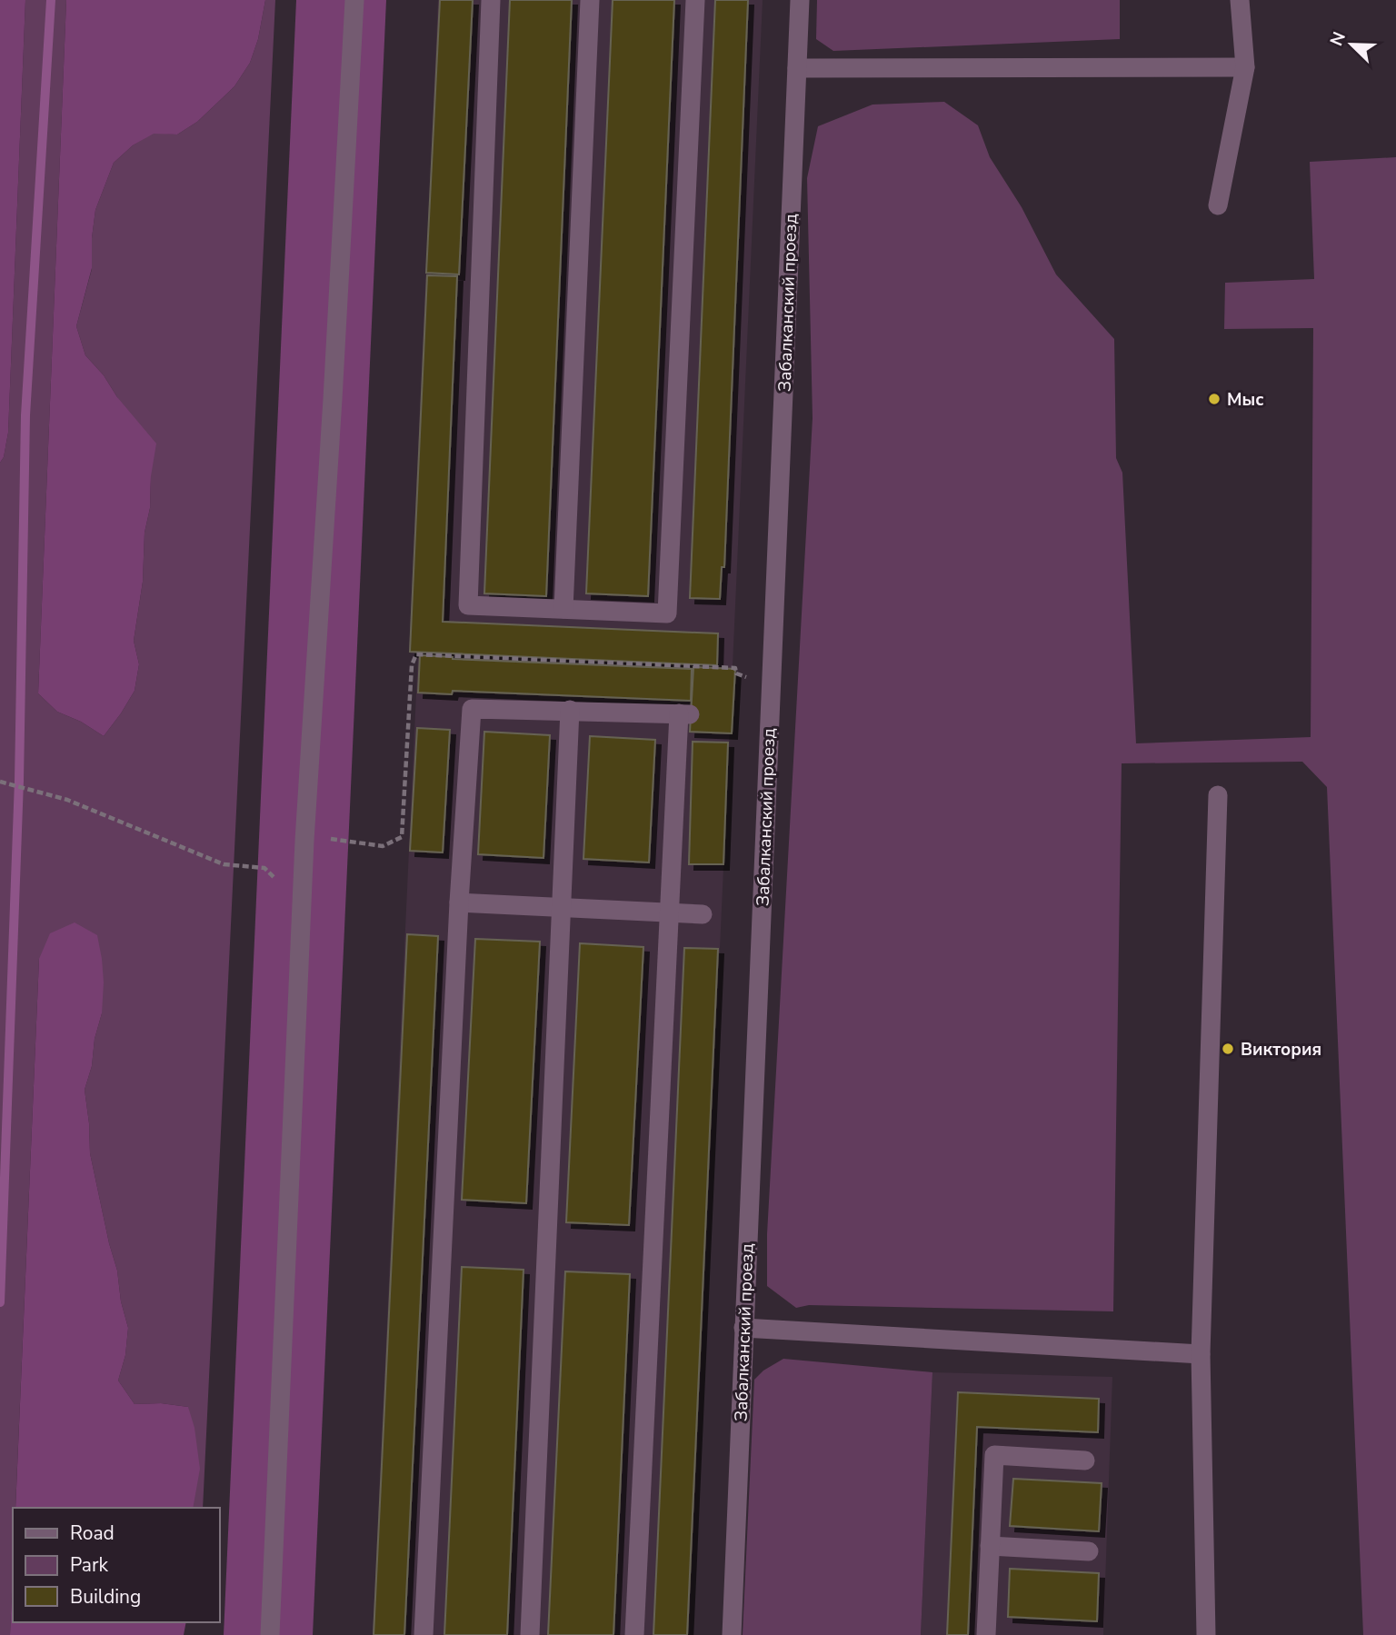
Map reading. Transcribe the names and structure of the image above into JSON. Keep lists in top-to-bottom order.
{
  "streets": {
    "street": ["Забалканский проезд"]
  },
  "places": ["Мыс", "Виктория"],
  "legend": ["Road", "Park", "Building"],
  "north": "top left"
}
